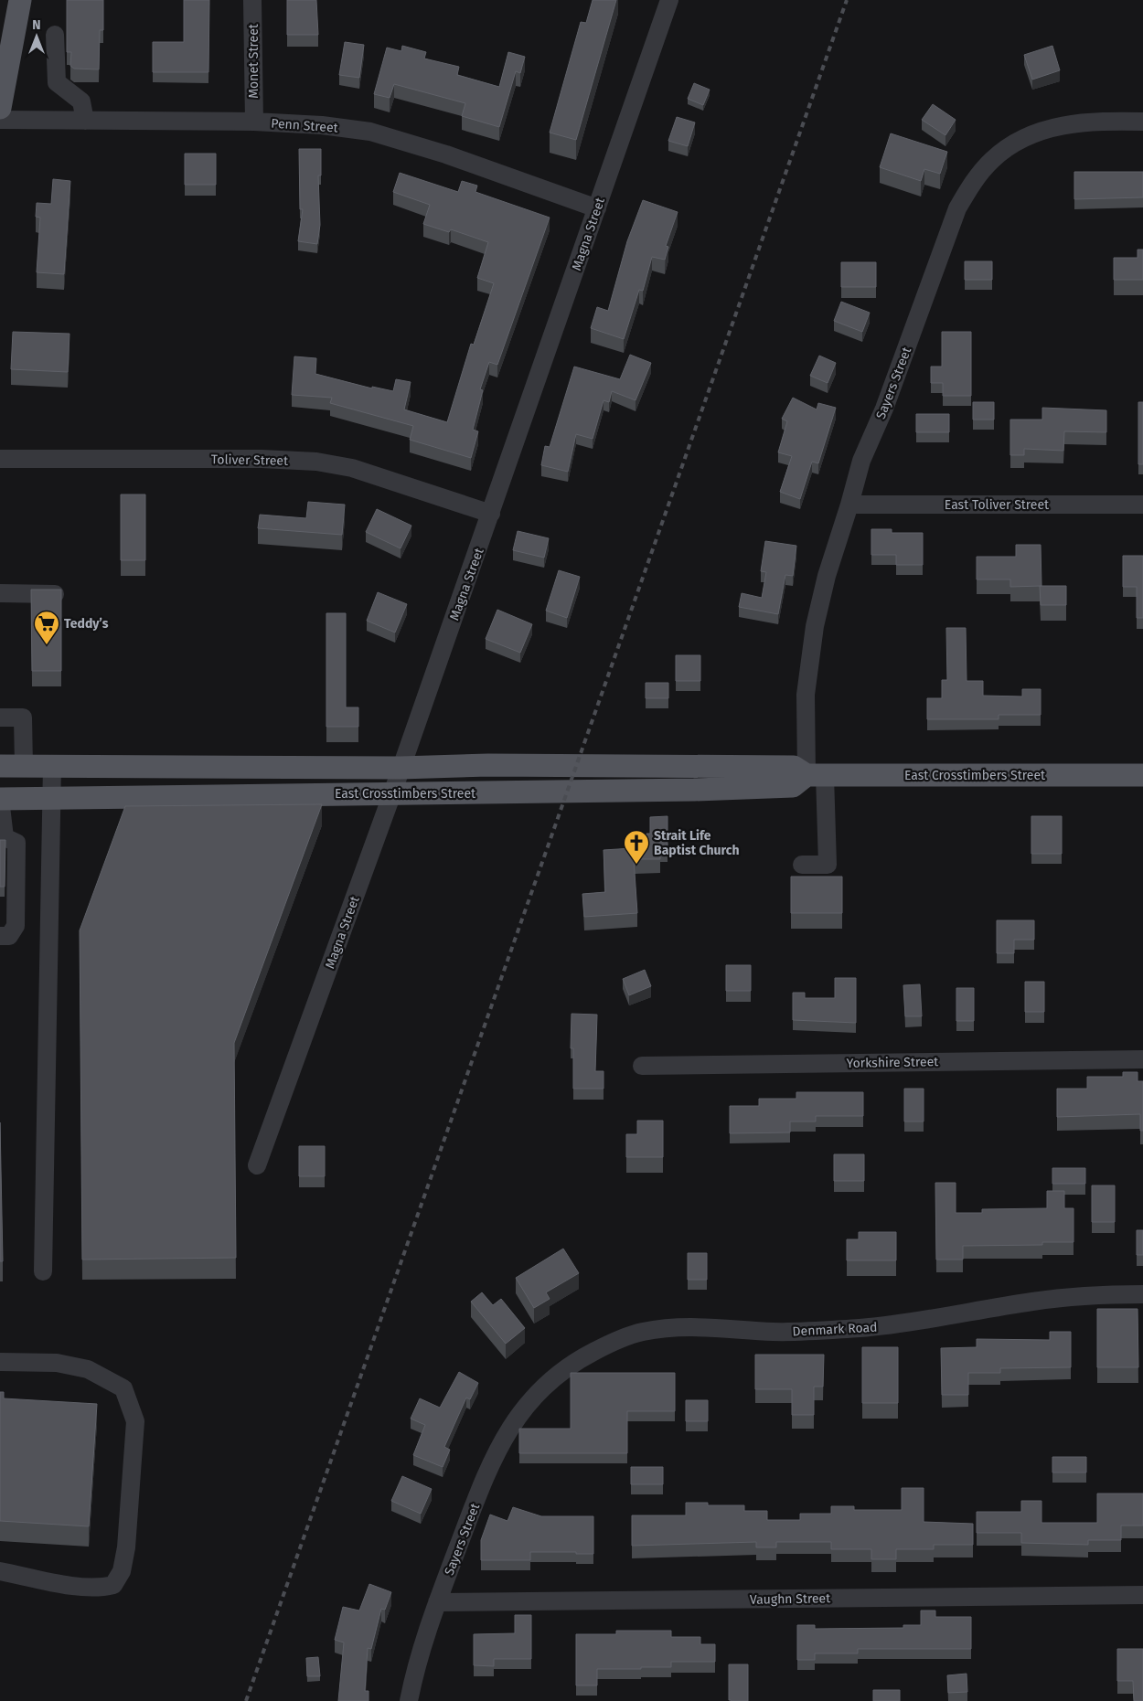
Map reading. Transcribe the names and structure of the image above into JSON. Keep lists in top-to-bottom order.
{
  "streets": {
    "main road": ["East Crosstimbers Street"],
    "street": [
      "Monet Street",
      "Penn Street",
      "Magna Street",
      "Sayers Street",
      "Toliver Street",
      "East Toliver Street",
      "Yorkshire Street",
      "Denmark Road",
      "Vaughn Street"
    ]
  },
  "crossings": [
    ["Monet Street", "Penn Street"],
    ["Penn Street", "Magna Street"],
    ["Magna Street", "Toliver Street"],
    ["Magna Street", "East Crosstimbers Street"],
    ["Sayers Street", "East Toliver Street"],
    ["Sayers Street", "East Crosstimbers Street"],
    ["Sayers Street", "Denmark Road"],
    ["Sayers Street", "Vaughn Street"]
  ],
  "places": {
    "supermarket": ["Teddy’s"],
    "church": ["Strait Life Baptist Church"]
  },
  "north": "top"
}
